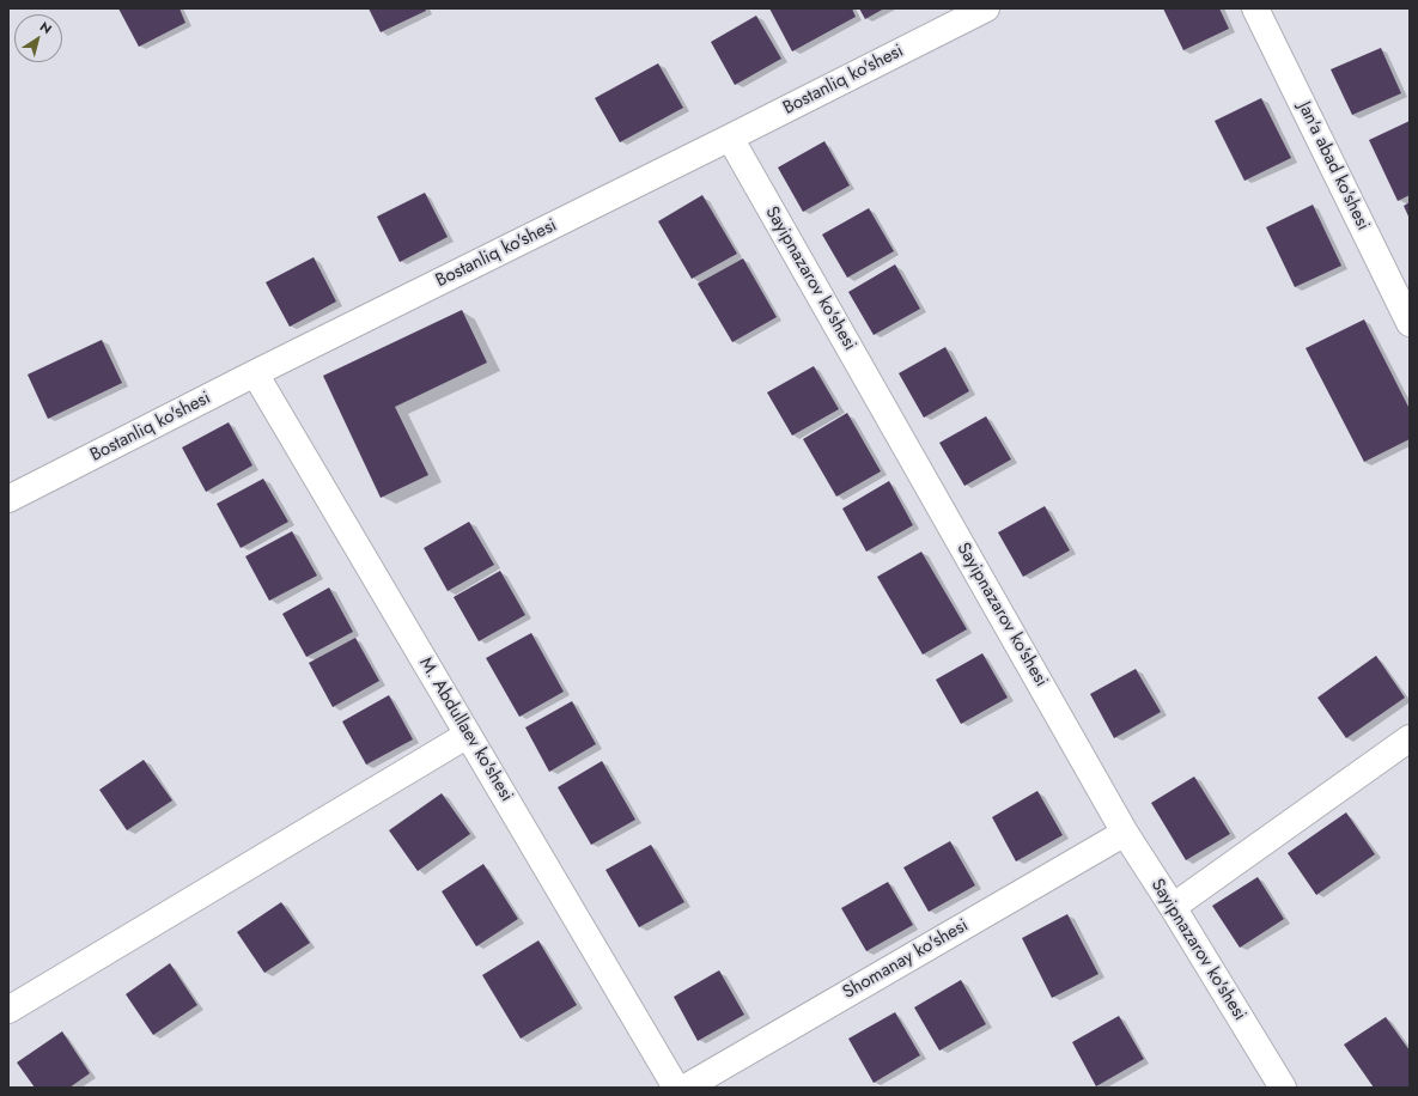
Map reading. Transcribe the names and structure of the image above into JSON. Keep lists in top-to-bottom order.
{
  "streets": {
    "street": [
      "Bostanliq ko'shesi",
      "Jan'a abad ko'shesi",
      "Sayipnazarov ko'shesi",
      "M. Abdullaev ko'shesi",
      "Shomanay ko'shesi"
    ]
  },
  "crossings": [
    ["Bostanliq ko'shesi", "Sayipnazarov ko'shesi"],
    ["Bostanliq ko'shesi", "M. Abdullaev ko'shesi"],
    ["Sayipnazarov ko'shesi", "Shomanay ko'shesi"]
  ],
  "north": "top right"
}
